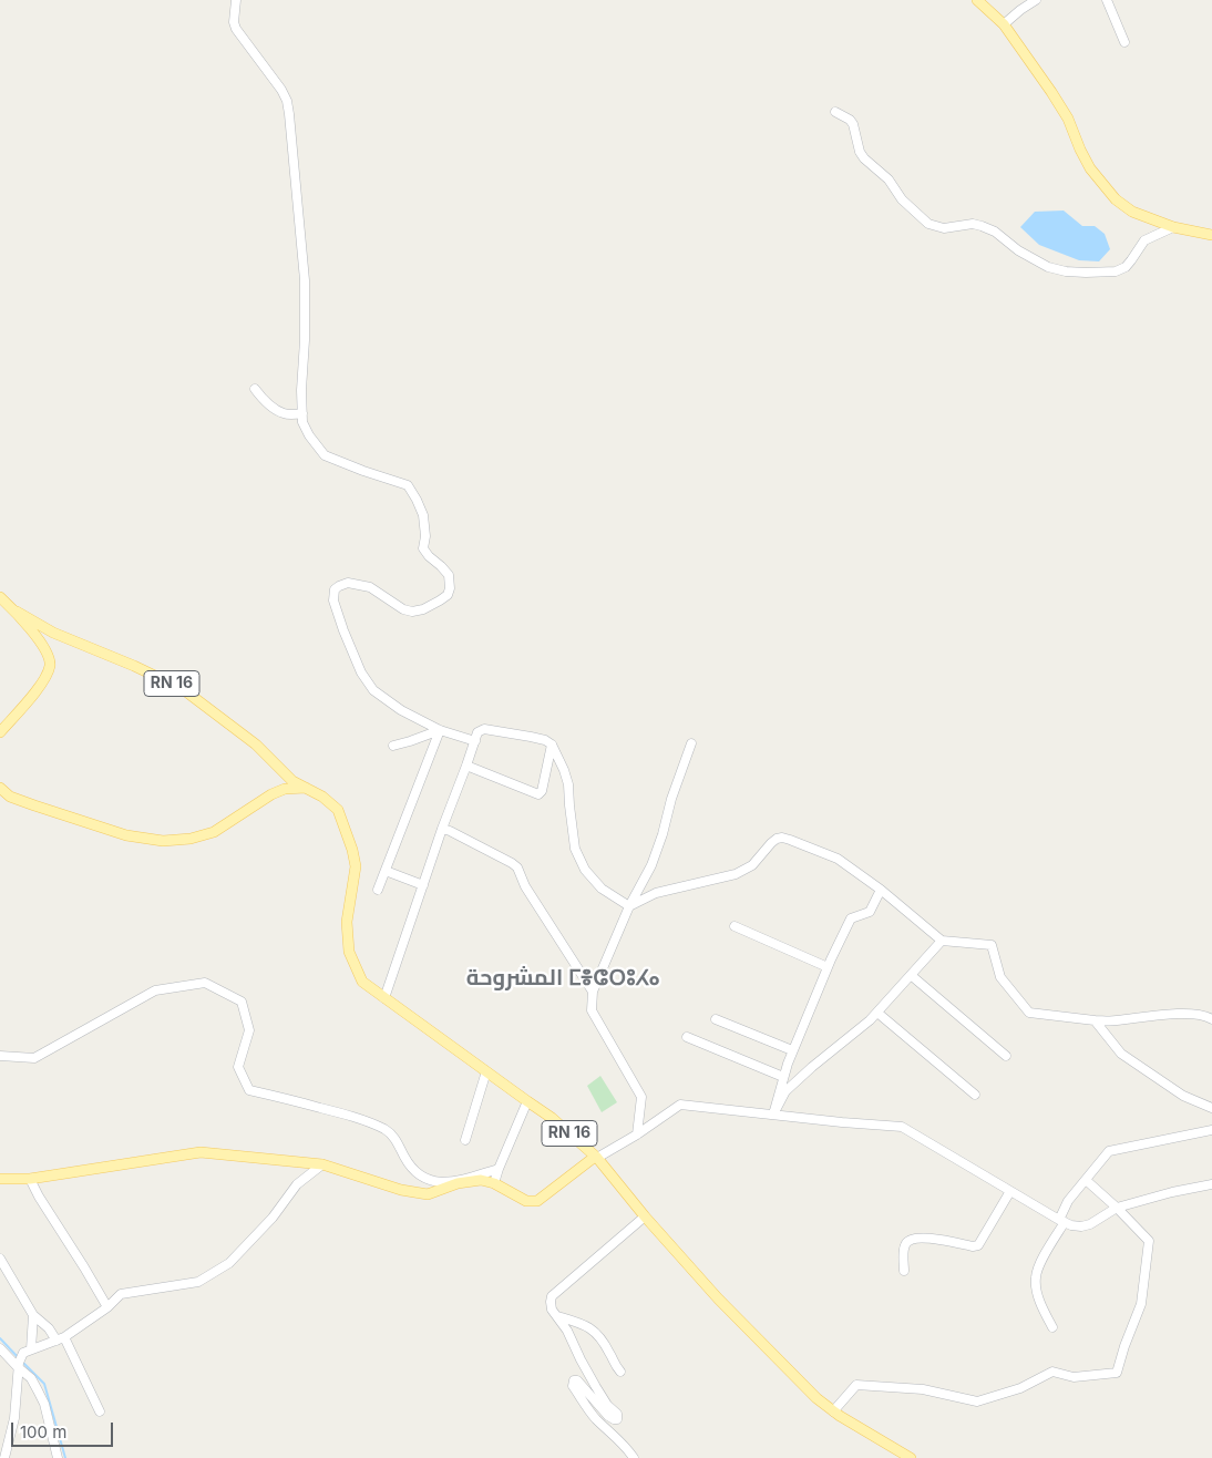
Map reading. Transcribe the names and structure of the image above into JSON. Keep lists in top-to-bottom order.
{
  "streets": {
    "main road": ["RN 16"]
  },
  "districts": ["المشروحة ⵎⴻⵛⵔⵓⵃⴰ"],
  "scale_bar": "100 m"
}
